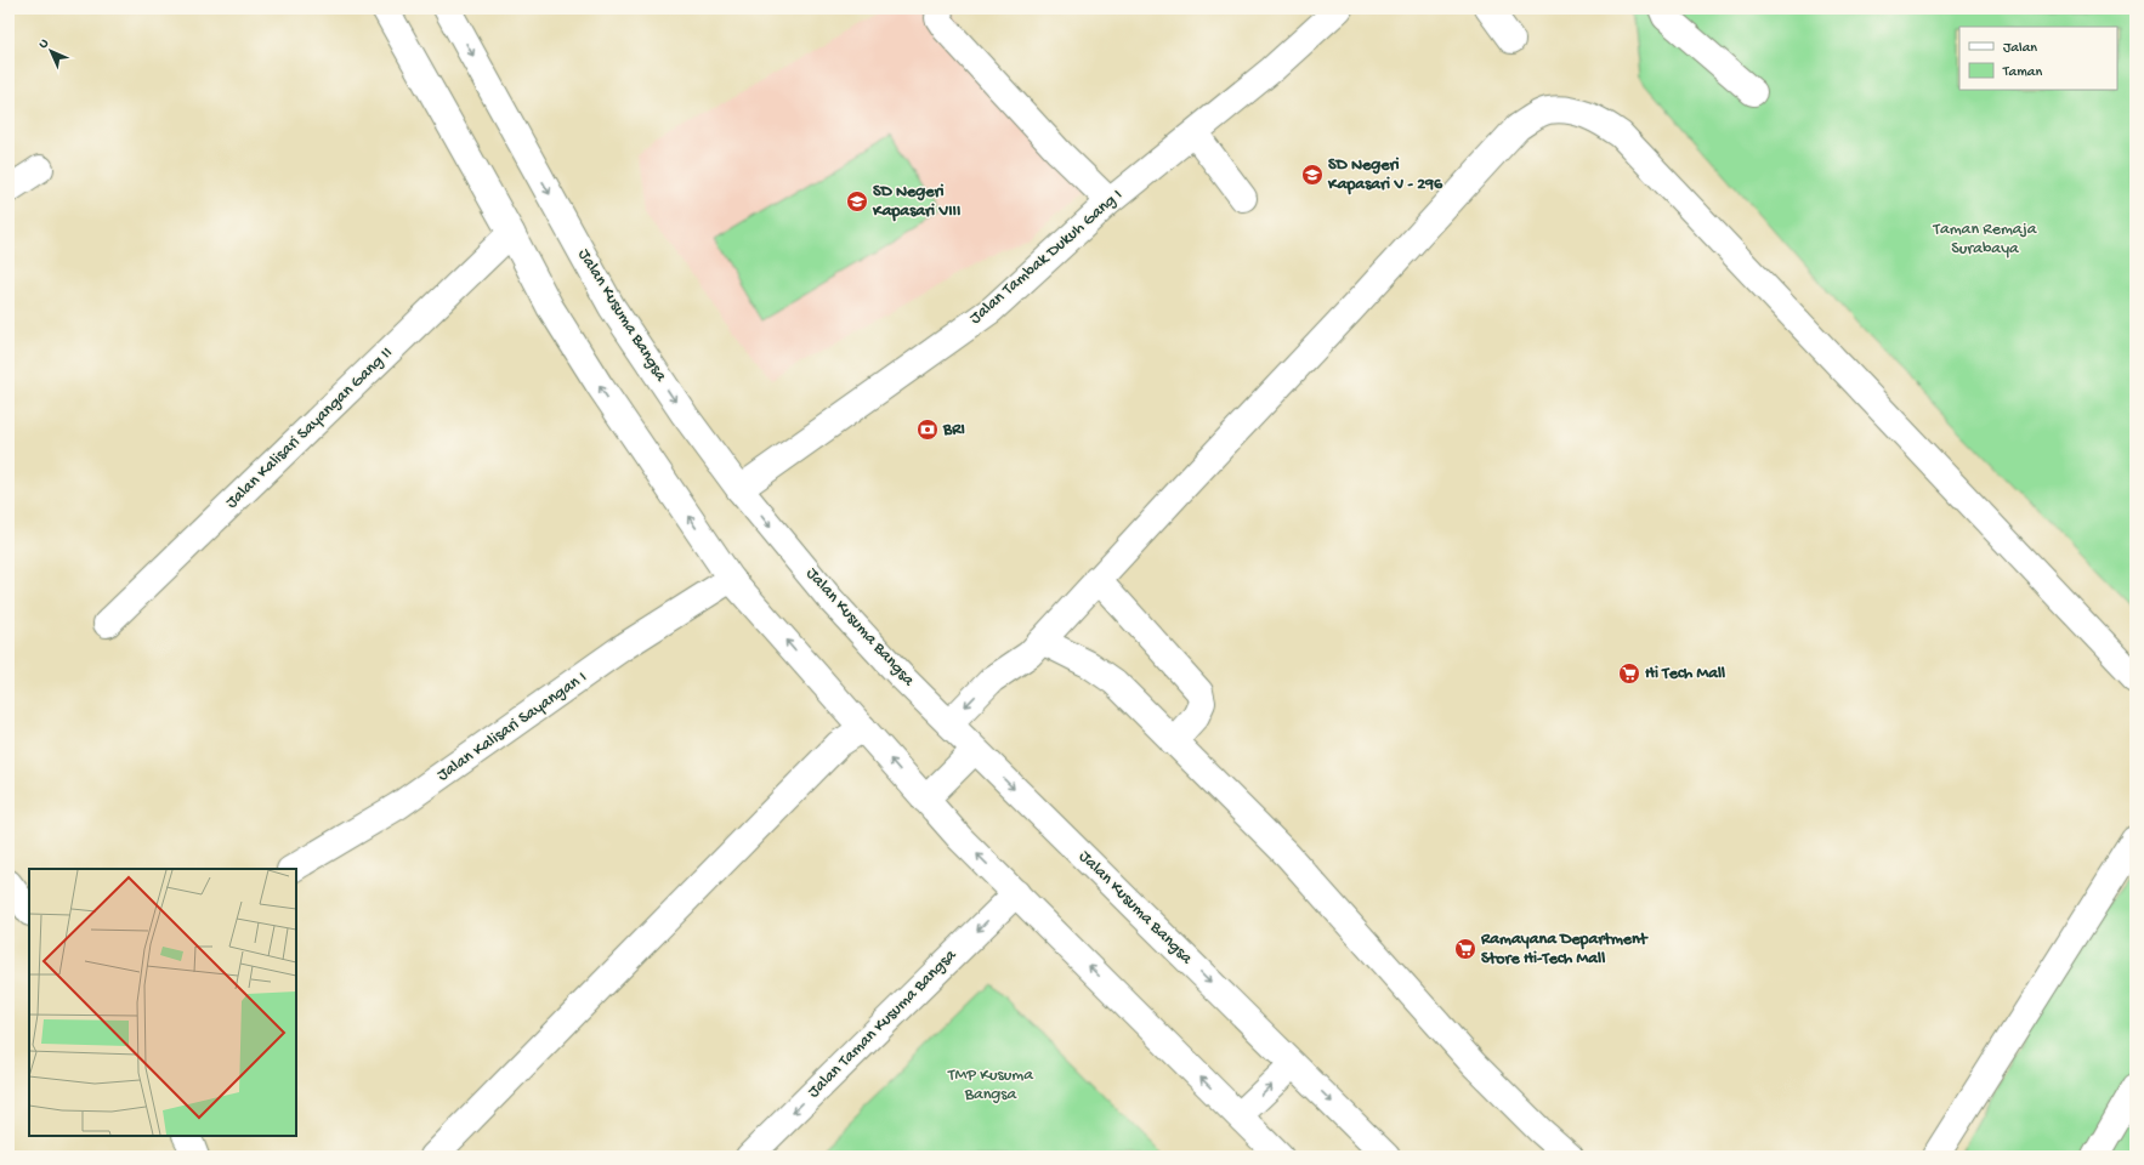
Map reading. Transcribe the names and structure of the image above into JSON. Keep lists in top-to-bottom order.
{
  "streets": {
    "main road": [
      "Jalan Tambak Dukuh Gang I",
      "Jalan Kusuma Bangsa",
      "Jalan Kalisari Sayangan Gang II",
      "Jalan Kalisari Sayangan I",
      "Jalan Taman Kusuma Bangsa"
    ]
  },
  "crossings": [
    ["Jalan Tambak Dukuh Gang I", "Jalan Kusuma Bangsa"]
  ],
  "parks": ["Taman Remaja Surabaya", "TMP Kusuma Bangsa"],
  "places": {
    "school or university": ["SD Negeri Kapasari V - 296", "SD Negeri Kapasari VIII"],
    "bank": ["BRI"],
    "supermarket": ["Hi Tech Mall", "Ramayana Department Store Hi-Tech Mall"]
  },
  "legend": ["Jalan", "Taman"],
  "north": "top left"
}
